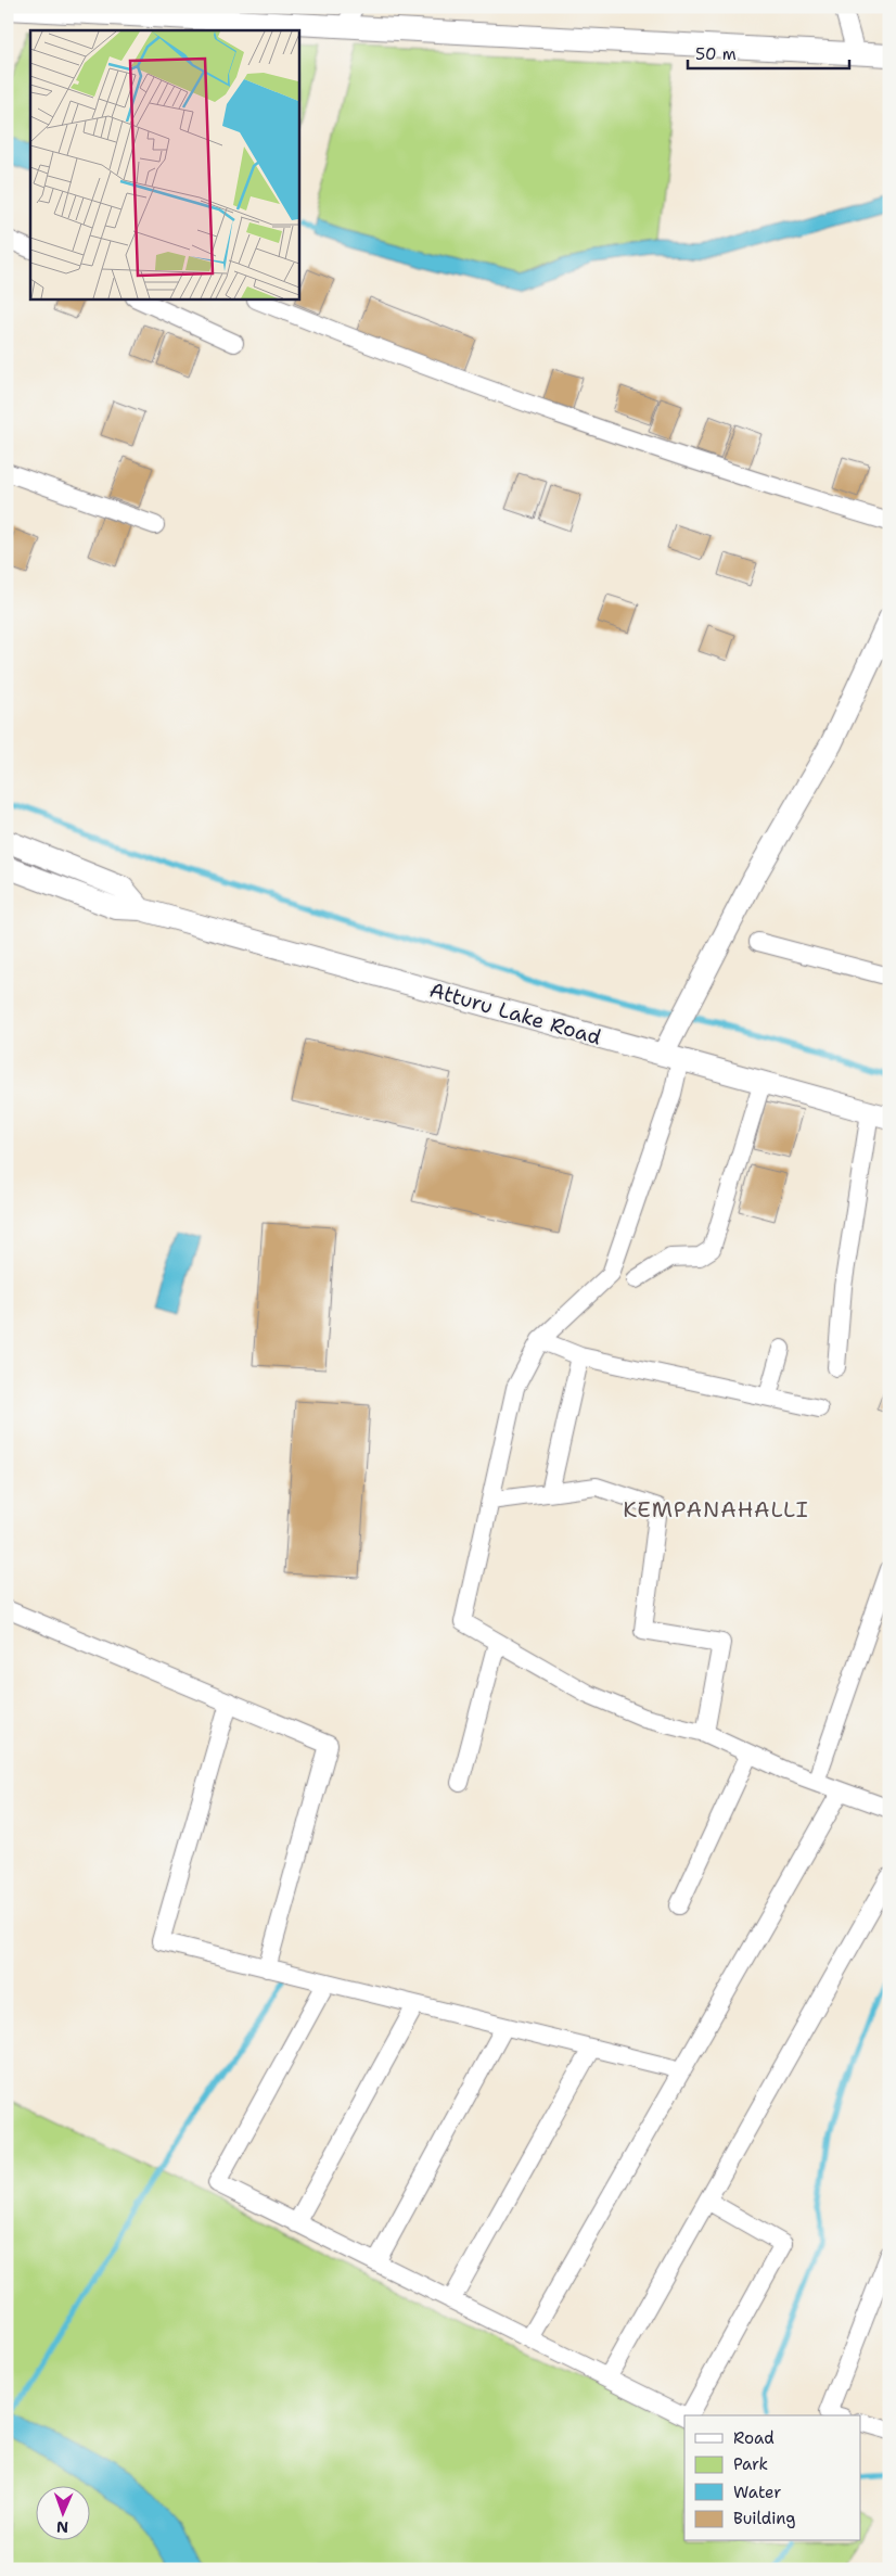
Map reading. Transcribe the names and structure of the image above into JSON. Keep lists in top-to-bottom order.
{
  "streets": {
    "street": ["Atturu Lake Road"]
  },
  "districts": ["KEMPANAHALLI"],
  "legend": [
    "Road",
    "Park",
    "Water",
    "Building"
  ],
  "scale_bar": "50 m",
  "north": "bottom"
}
